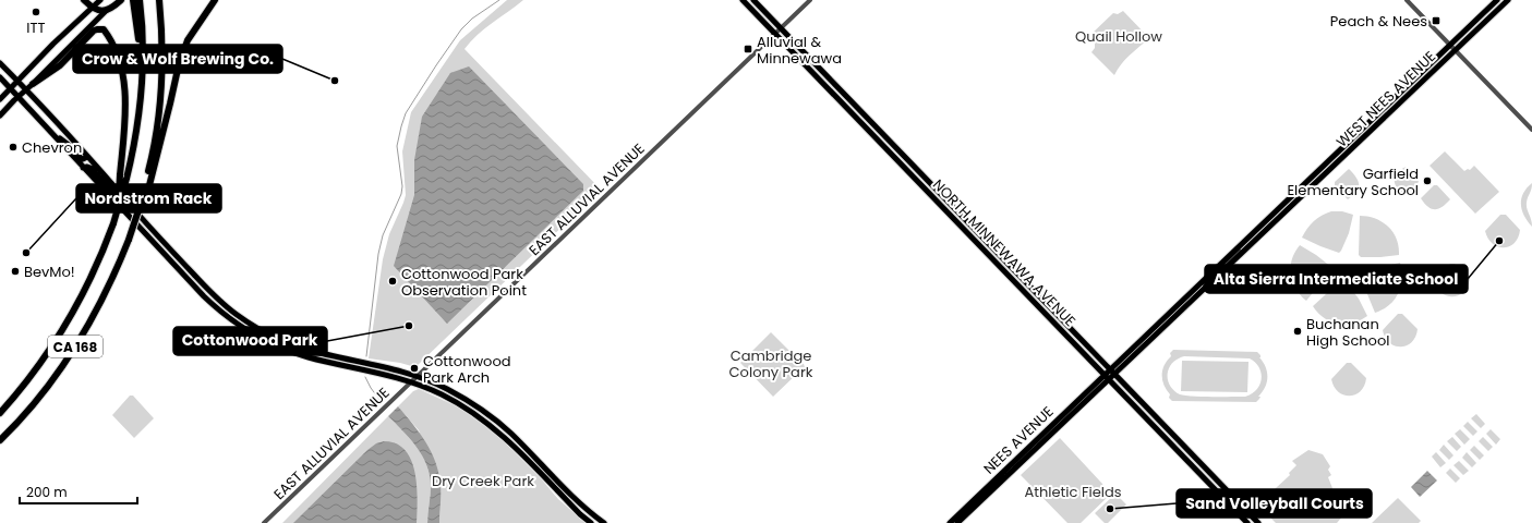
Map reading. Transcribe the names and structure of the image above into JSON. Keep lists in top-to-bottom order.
{
  "streets": {
    "highway": ["CA 168"],
    "main road": ["WEST NEES AVENUE", "NORTH MINNEWAWA AVENUE", "NEES AVENUE"],
    "street": ["EAST ALLUVIAL AVENUE"]
  },
  "crossings": [
    ["WEST NEES AVENUE", "NORTH MINNEWAWA AVENUE"],
    ["WEST NEES AVENUE", "NEES AVENUE"],
    ["EAST ALLUVIAL AVENUE", "NORTH MINNEWAWA AVENUE"],
    ["NORTH MINNEWAWA AVENUE", "NEES AVENUE"]
  ],
  "parks": [
    "Quail Hollow",
    "Cambridge Colony Park",
    "Dry Creek Park",
    "Athletic Fields"
  ],
  "places": {
    "other": [
      "ITT",
      "Crow & Wolf Brewing Co.",
      "Chevron",
      "Garfield Elementary School",
      "Alta Sierra Intermediate School",
      "Nordstrom Rack",
      "BevMo!",
      "Cottonwood Park Observation Point",
      "Cottonwood Park",
      "Buchanan High School",
      "Cottonwood Park Arch",
      "Sand Volleyball Courts"
    ],
    "transit": ["Peach & Nees", "Alluvial & Minnewawa"]
  },
  "scale_bar": "200 m"
}
